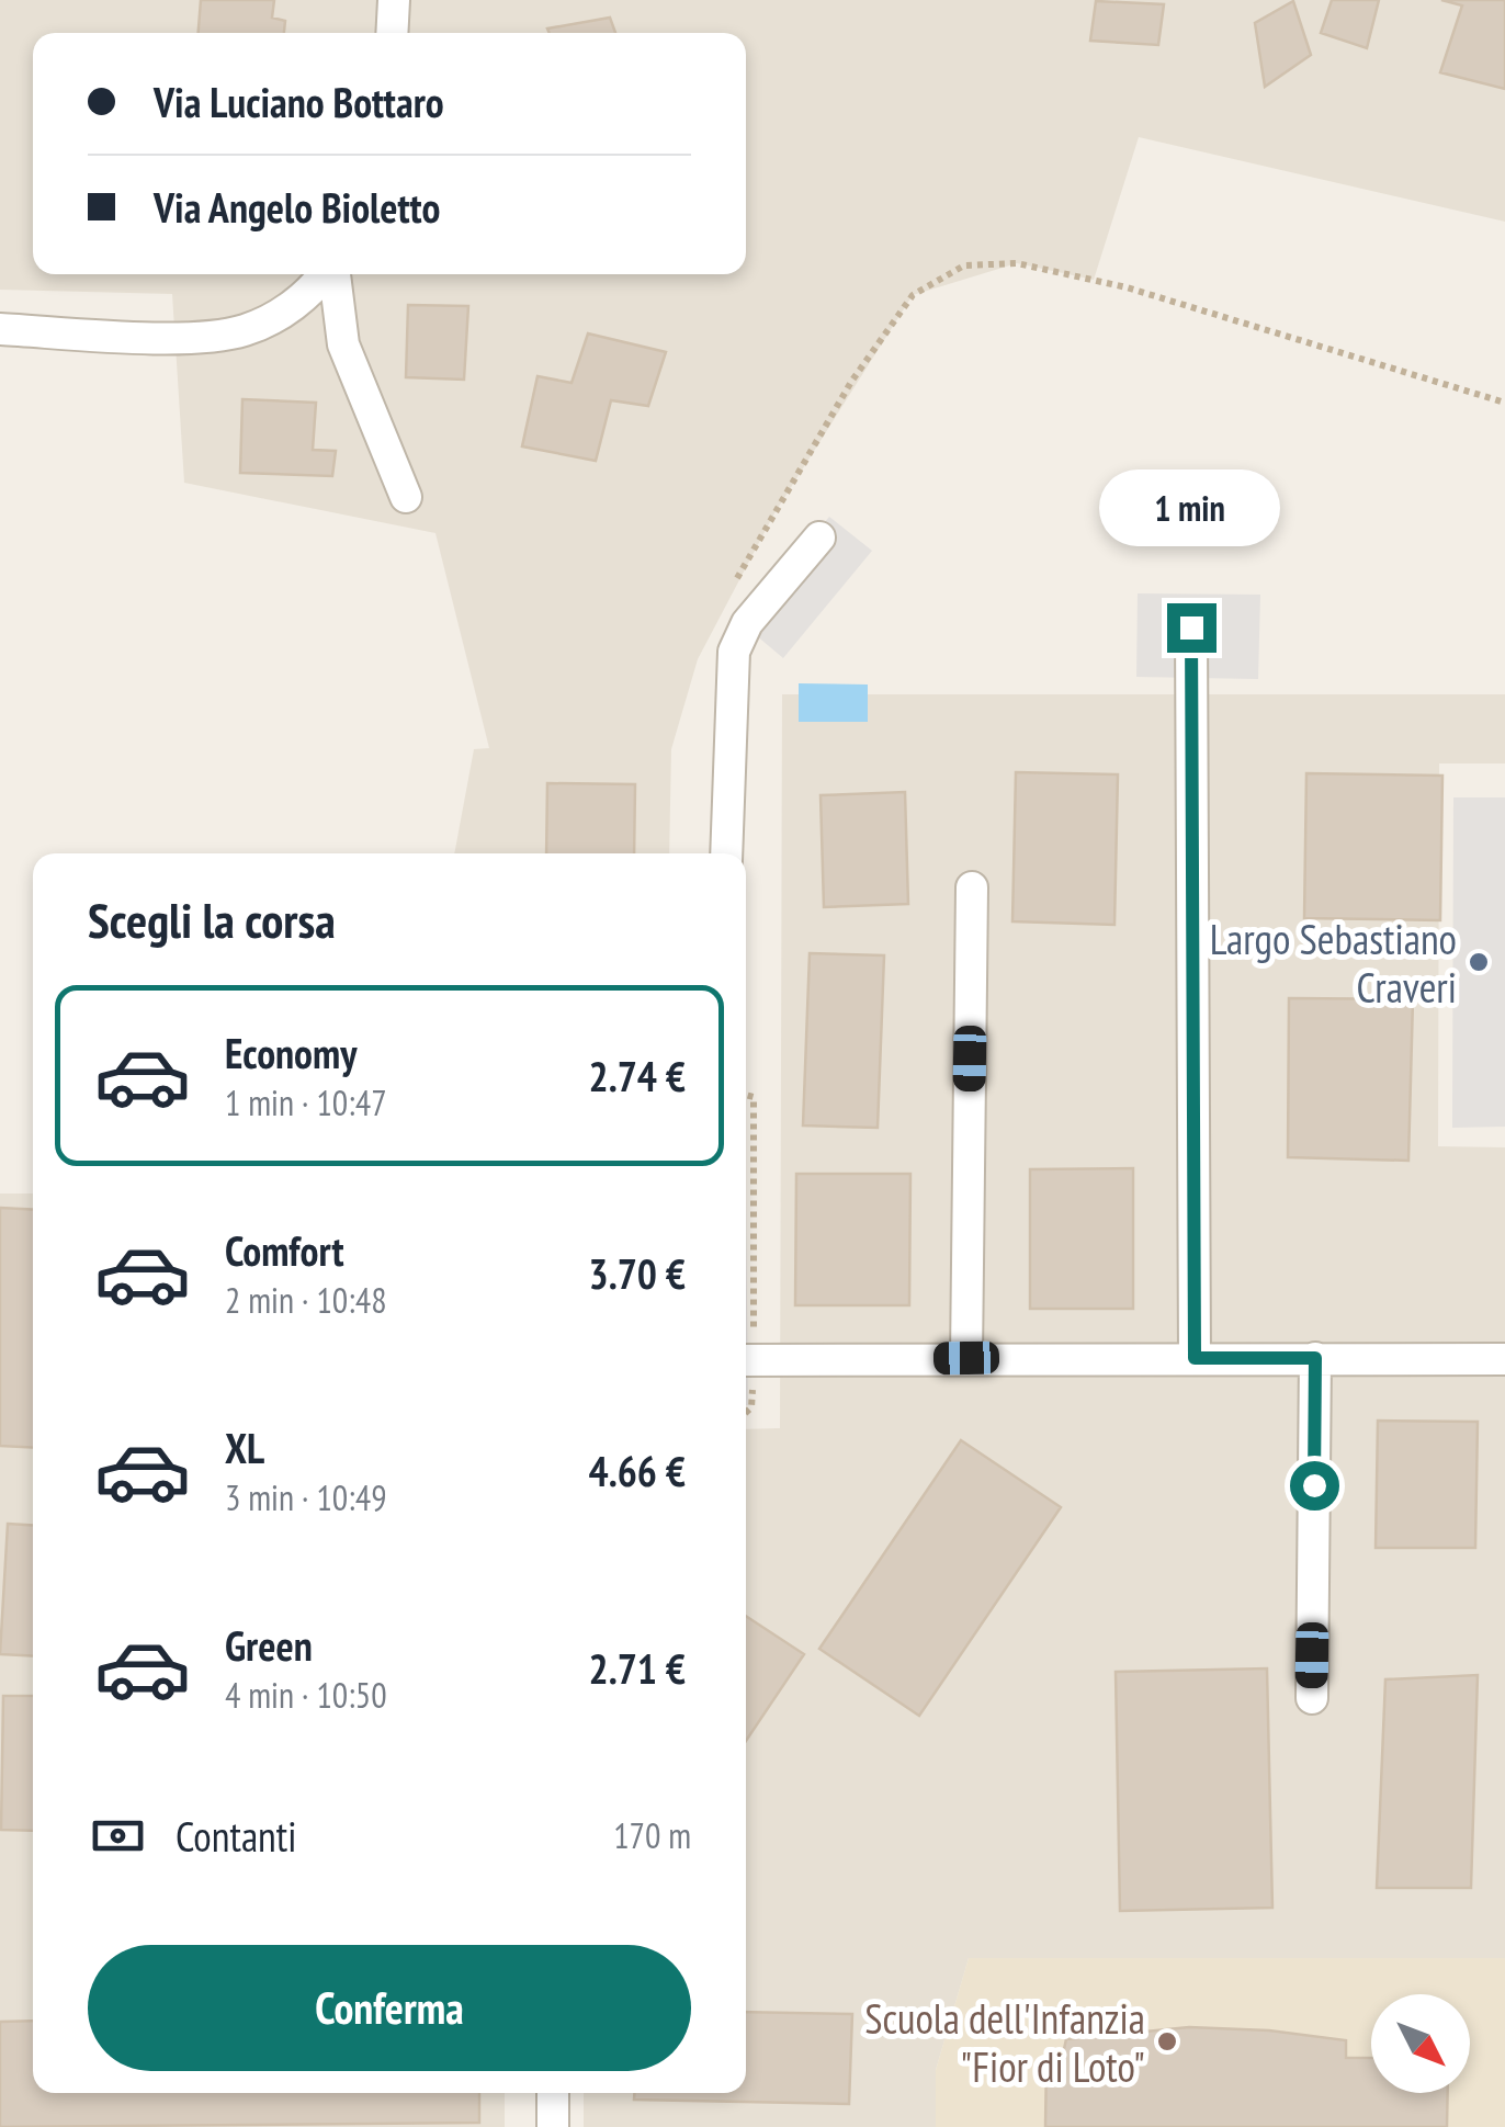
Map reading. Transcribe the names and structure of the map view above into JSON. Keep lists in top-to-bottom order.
{
  "places": ["Largo Sebastiano Craveri", "Scuola dell'Infanzia \"Fior di Loto\""],
  "north": "bottom right",
  "page": {
    "banner": ["Via Luciano Bottaro", "Via Angelo Bioletto"],
    "bubble": "1 min",
    "heading": "Scegli la corsa",
    "list": [
      {
        "name": "Economy",
        "note": "1 min · 10:47",
        "value": "2.74 €"
      },
      {
        "name": "Comfort",
        "note": "2 min · 10:48",
        "value": "3.70 €"
      },
      {
        "name": "XL",
        "note": "3 min · 10:49",
        "value": "4.66 €"
      },
      {
        "name": "Green",
        "note": "4 min · 10:50",
        "value": "2.71 €"
      }
    ],
    "pay": ["Contanti", "170 m"],
    "buttons": "Conferma"
  }
}
